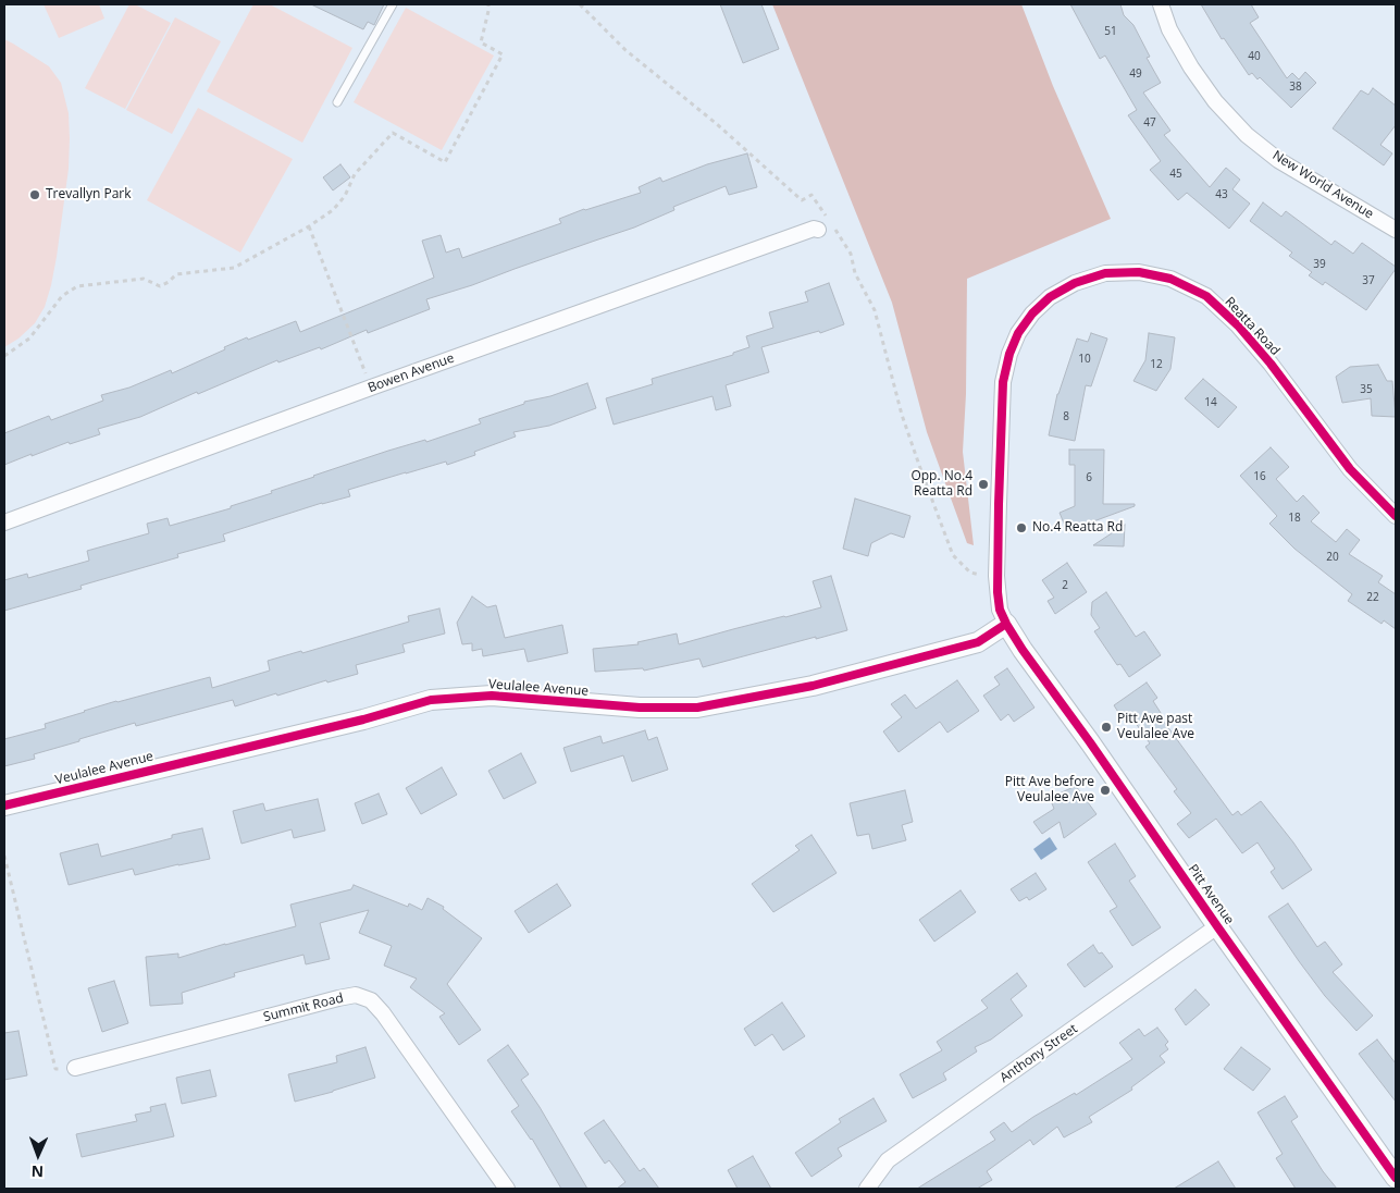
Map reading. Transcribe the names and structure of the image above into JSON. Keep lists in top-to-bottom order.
{
  "streets": {
    "street": [
      "New World Avenue",
      "Reatta Road",
      "Bowen Avenue",
      "Veulalee Avenue",
      "Pitt Avenue",
      "Summit Road",
      "Anthony Street"
    ]
  },
  "crossings": [
    ["Reatta Road", "Veulalee Avenue"],
    ["Reatta Road", "Pitt Avenue"],
    ["Veulalee Avenue", "Pitt Avenue"],
    ["Pitt Avenue", "Anthony Street"]
  ],
  "places": [
    "Trevallyn Park",
    "Opp. No.4 Reatta Rd",
    "No.4 Reatta Rd",
    "Pitt Ave past Veulalee Ave",
    "Pitt Ave before Veulalee Ave"
  ],
  "house_numbers": [
    "51",
    "40",
    "49",
    "38",
    "47",
    "45",
    "43",
    "39",
    "37",
    "10",
    "12",
    "35",
    "14",
    "8",
    "16",
    "6",
    "18",
    "20",
    "2",
    "22"
  ],
  "north": "bottom"
}
